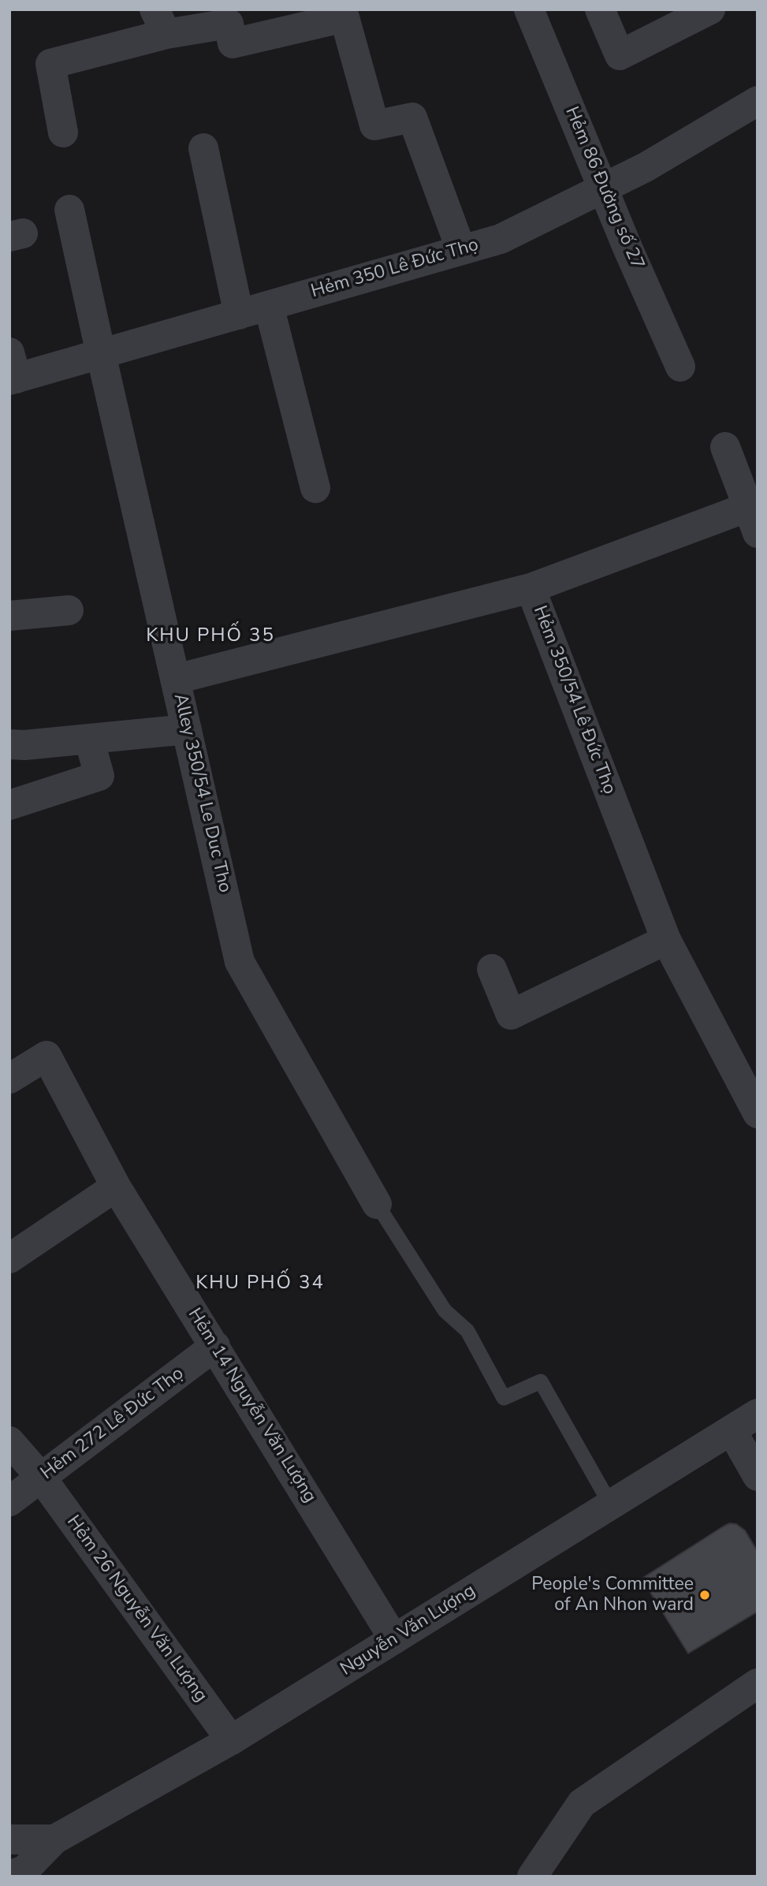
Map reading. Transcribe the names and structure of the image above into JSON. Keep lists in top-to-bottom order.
{
  "streets": {
    "street": [
      "Hẻm 86 Đường số 27",
      "Hẻm 350 Lê Đức Thọ",
      "Hẻm 350/54 Lê Đức Thọ",
      "Alley 350/54 Le Duc Tho",
      "Hẻm 14 Nguyễn Văn Lượng",
      "Hẻm 272 Lê Đức Thọ",
      "Hẻm 26 Nguyễn Văn Lượng",
      "Nguyễn Văn Lượng"
    ]
  },
  "crossings": [
    ["Hẻm 86 Đường số 27", "Hẻm 350 Lê Đức Thọ"],
    ["Hẻm 350 Lê Đức Thọ", "Alley 350/54 Le Duc Tho"],
    ["Hẻm 350/54 Lê Đức Thọ", "Alley 350/54 Le Duc Tho"],
    ["Hẻm 14 Nguyễn Văn Lượng", "Hẻm 272 Lê Đức Thọ"],
    ["Hẻm 14 Nguyễn Văn Lượng", "Nguyễn Văn Lượng"],
    ["Hẻm 272 Lê Đức Thọ", "Hẻm 26 Nguyễn Văn Lượng"],
    ["Hẻm 26 Nguyễn Văn Lượng", "Nguyễn Văn Lượng"]
  ],
  "districts": ["KHU PHỐ 35", "KHU PHỐ 34"],
  "places": ["People's Committee of An Nhon ward"]
}
